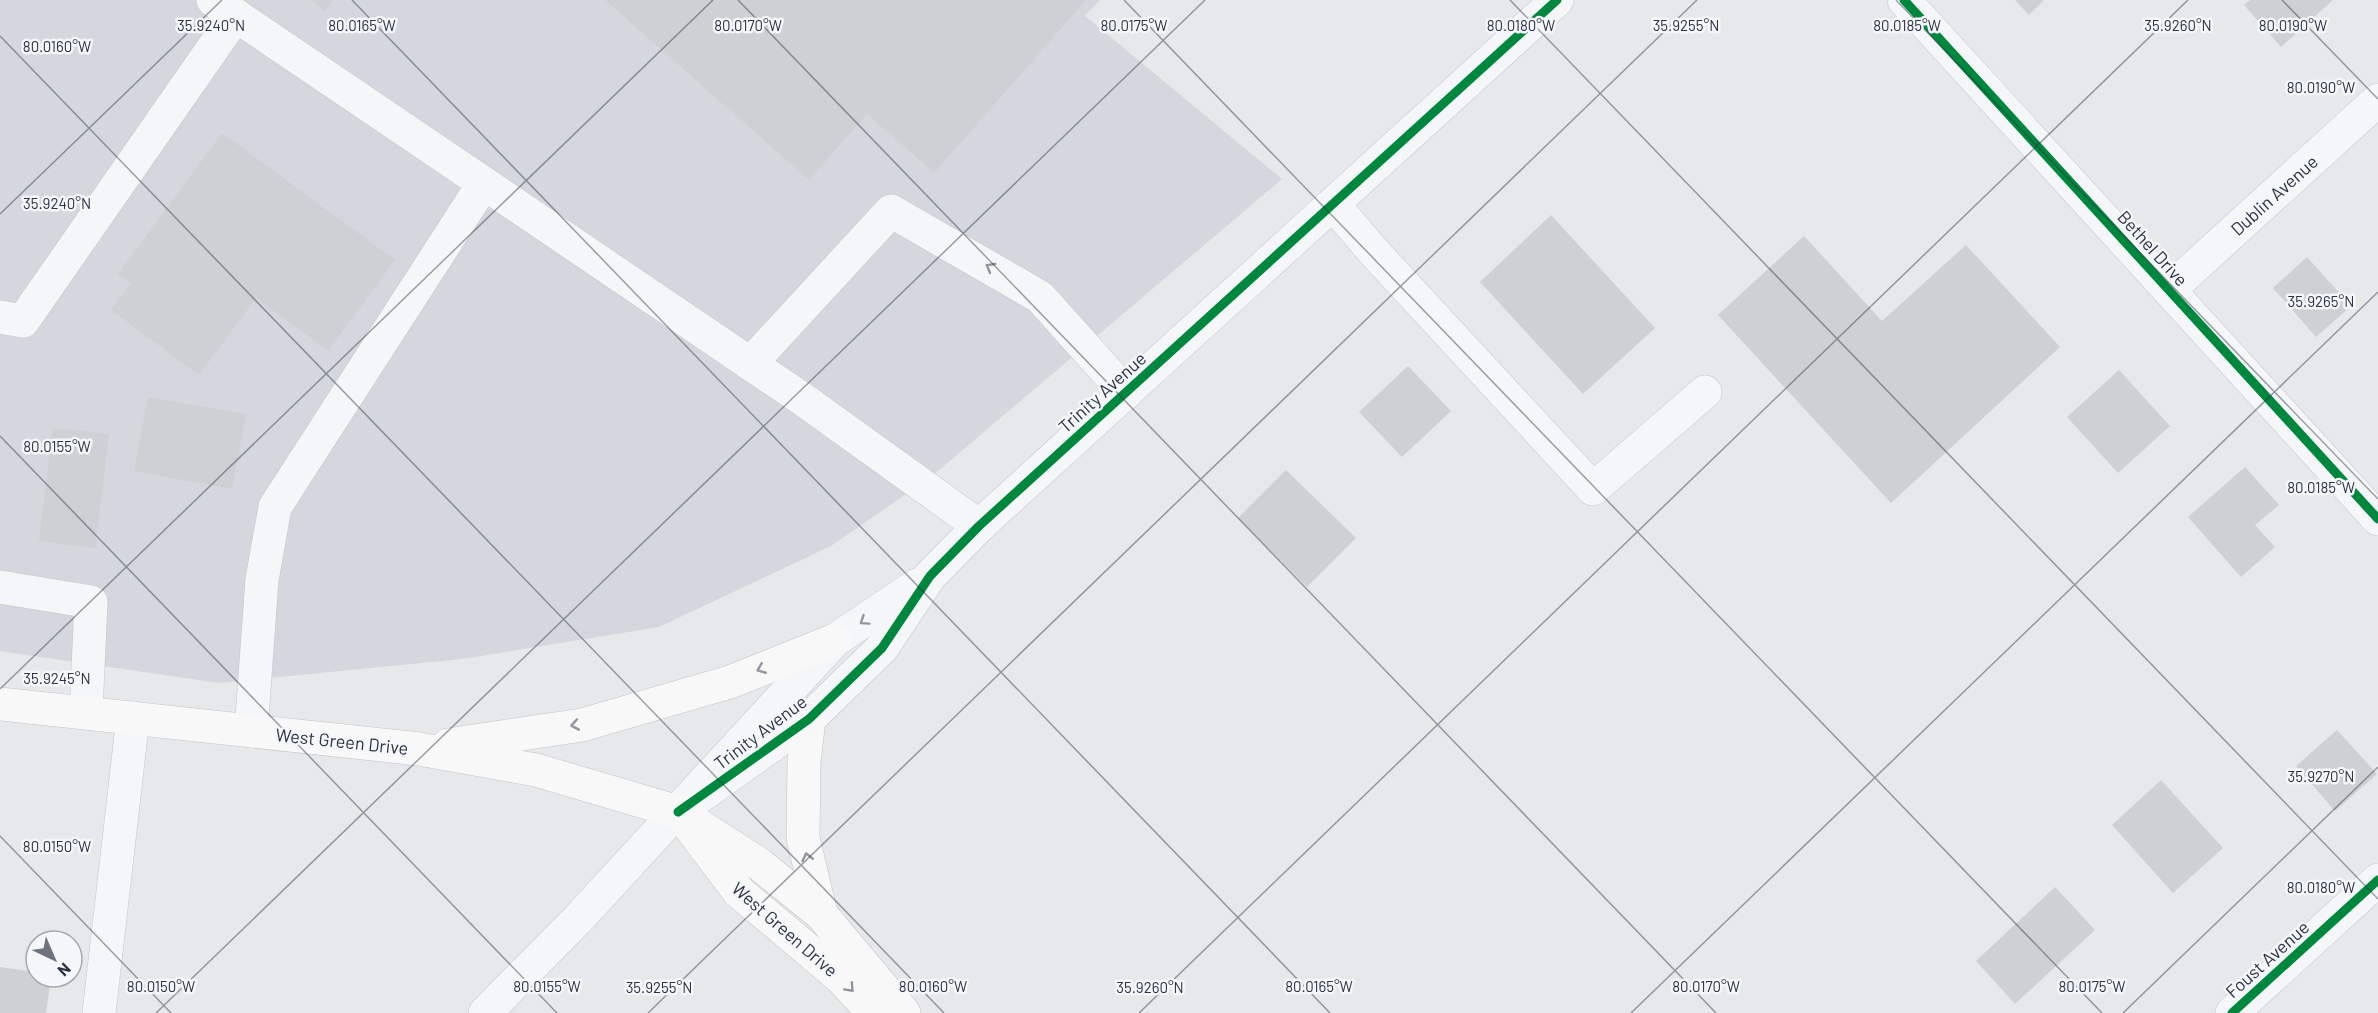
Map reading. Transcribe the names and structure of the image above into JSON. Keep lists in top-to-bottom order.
{
  "streets": {
    "main road": ["West Green Drive"],
    "street": [
      "Dublin Avenue",
      "Bethel Drive",
      "Trinity Avenue",
      "Foust Avenue"
    ]
  },
  "crossings": [
    ["Dublin Avenue", "Bethel Drive"],
    ["Trinity Avenue", "West Green Drive"]
  ],
  "north": "bottom right",
  "coordinates": [
    "35.9240°N",
    "35.9255°N",
    "35.9260°N",
    "80.0165°W",
    "80.0170°W",
    "80.0175°W",
    "80.0180°W",
    "80.0185°W",
    "80.0190°W",
    "80.0160°W",
    "35.9265°N",
    "80.0155°W",
    "35.9245°N",
    "35.9270°N",
    "80.0150°W"
  ]
}
